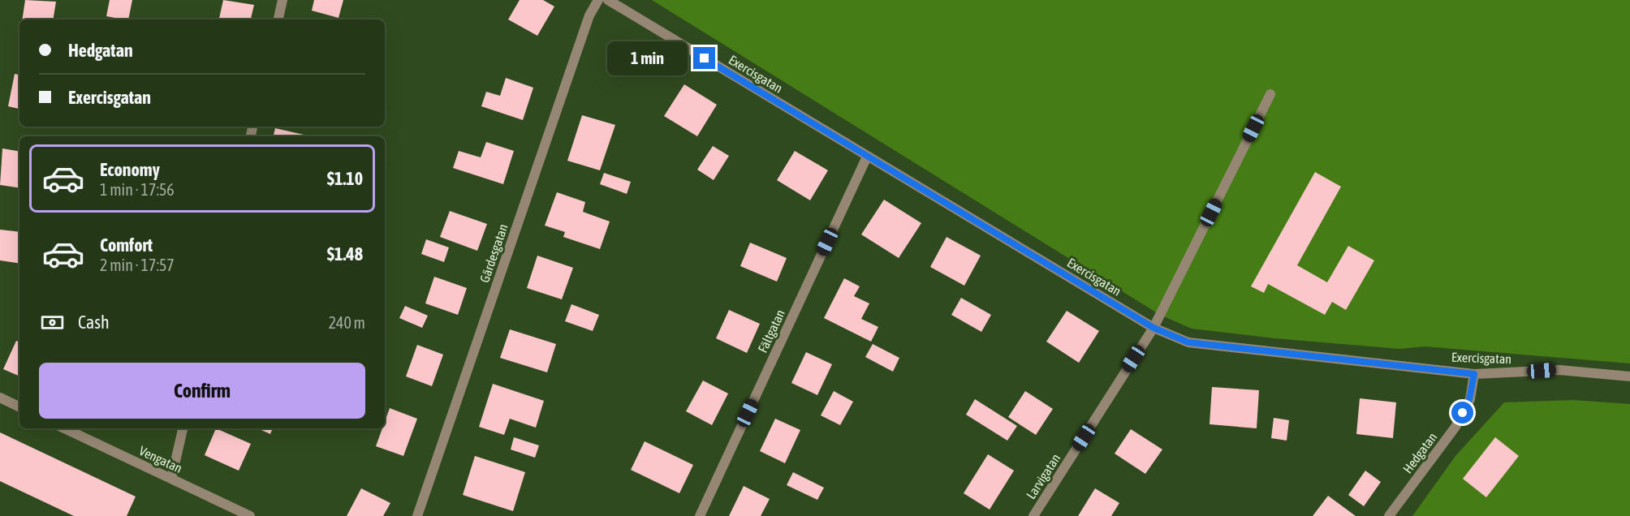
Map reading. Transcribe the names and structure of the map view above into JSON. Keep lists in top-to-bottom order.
{
  "streets": {
    "street": [
      "Exercisgatan",
      "Gärdesgatan",
      "Fältgatan",
      "Hedgatan",
      "Vengatan",
      "Larvigatan"
    ]
  },
  "crossings": [
    ["Exercisgatan", "Fältgatan"],
    ["Exercisgatan", "Hedgatan"],
    ["Exercisgatan", "Larvigatan"]
  ],
  "page": {
    "banner": ["Hedgatan", "Exercisgatan"],
    "bubble": "1 min",
    "list": [
      {
        "name": "Economy",
        "note": "1 min · 17:56",
        "value": "$1.10"
      },
      {
        "name": "Comfort",
        "note": "2 min · 17:57",
        "value": "$1.48"
      }
    ],
    "pay": ["Cash", "240 m"],
    "buttons": "Confirm"
  }
}
